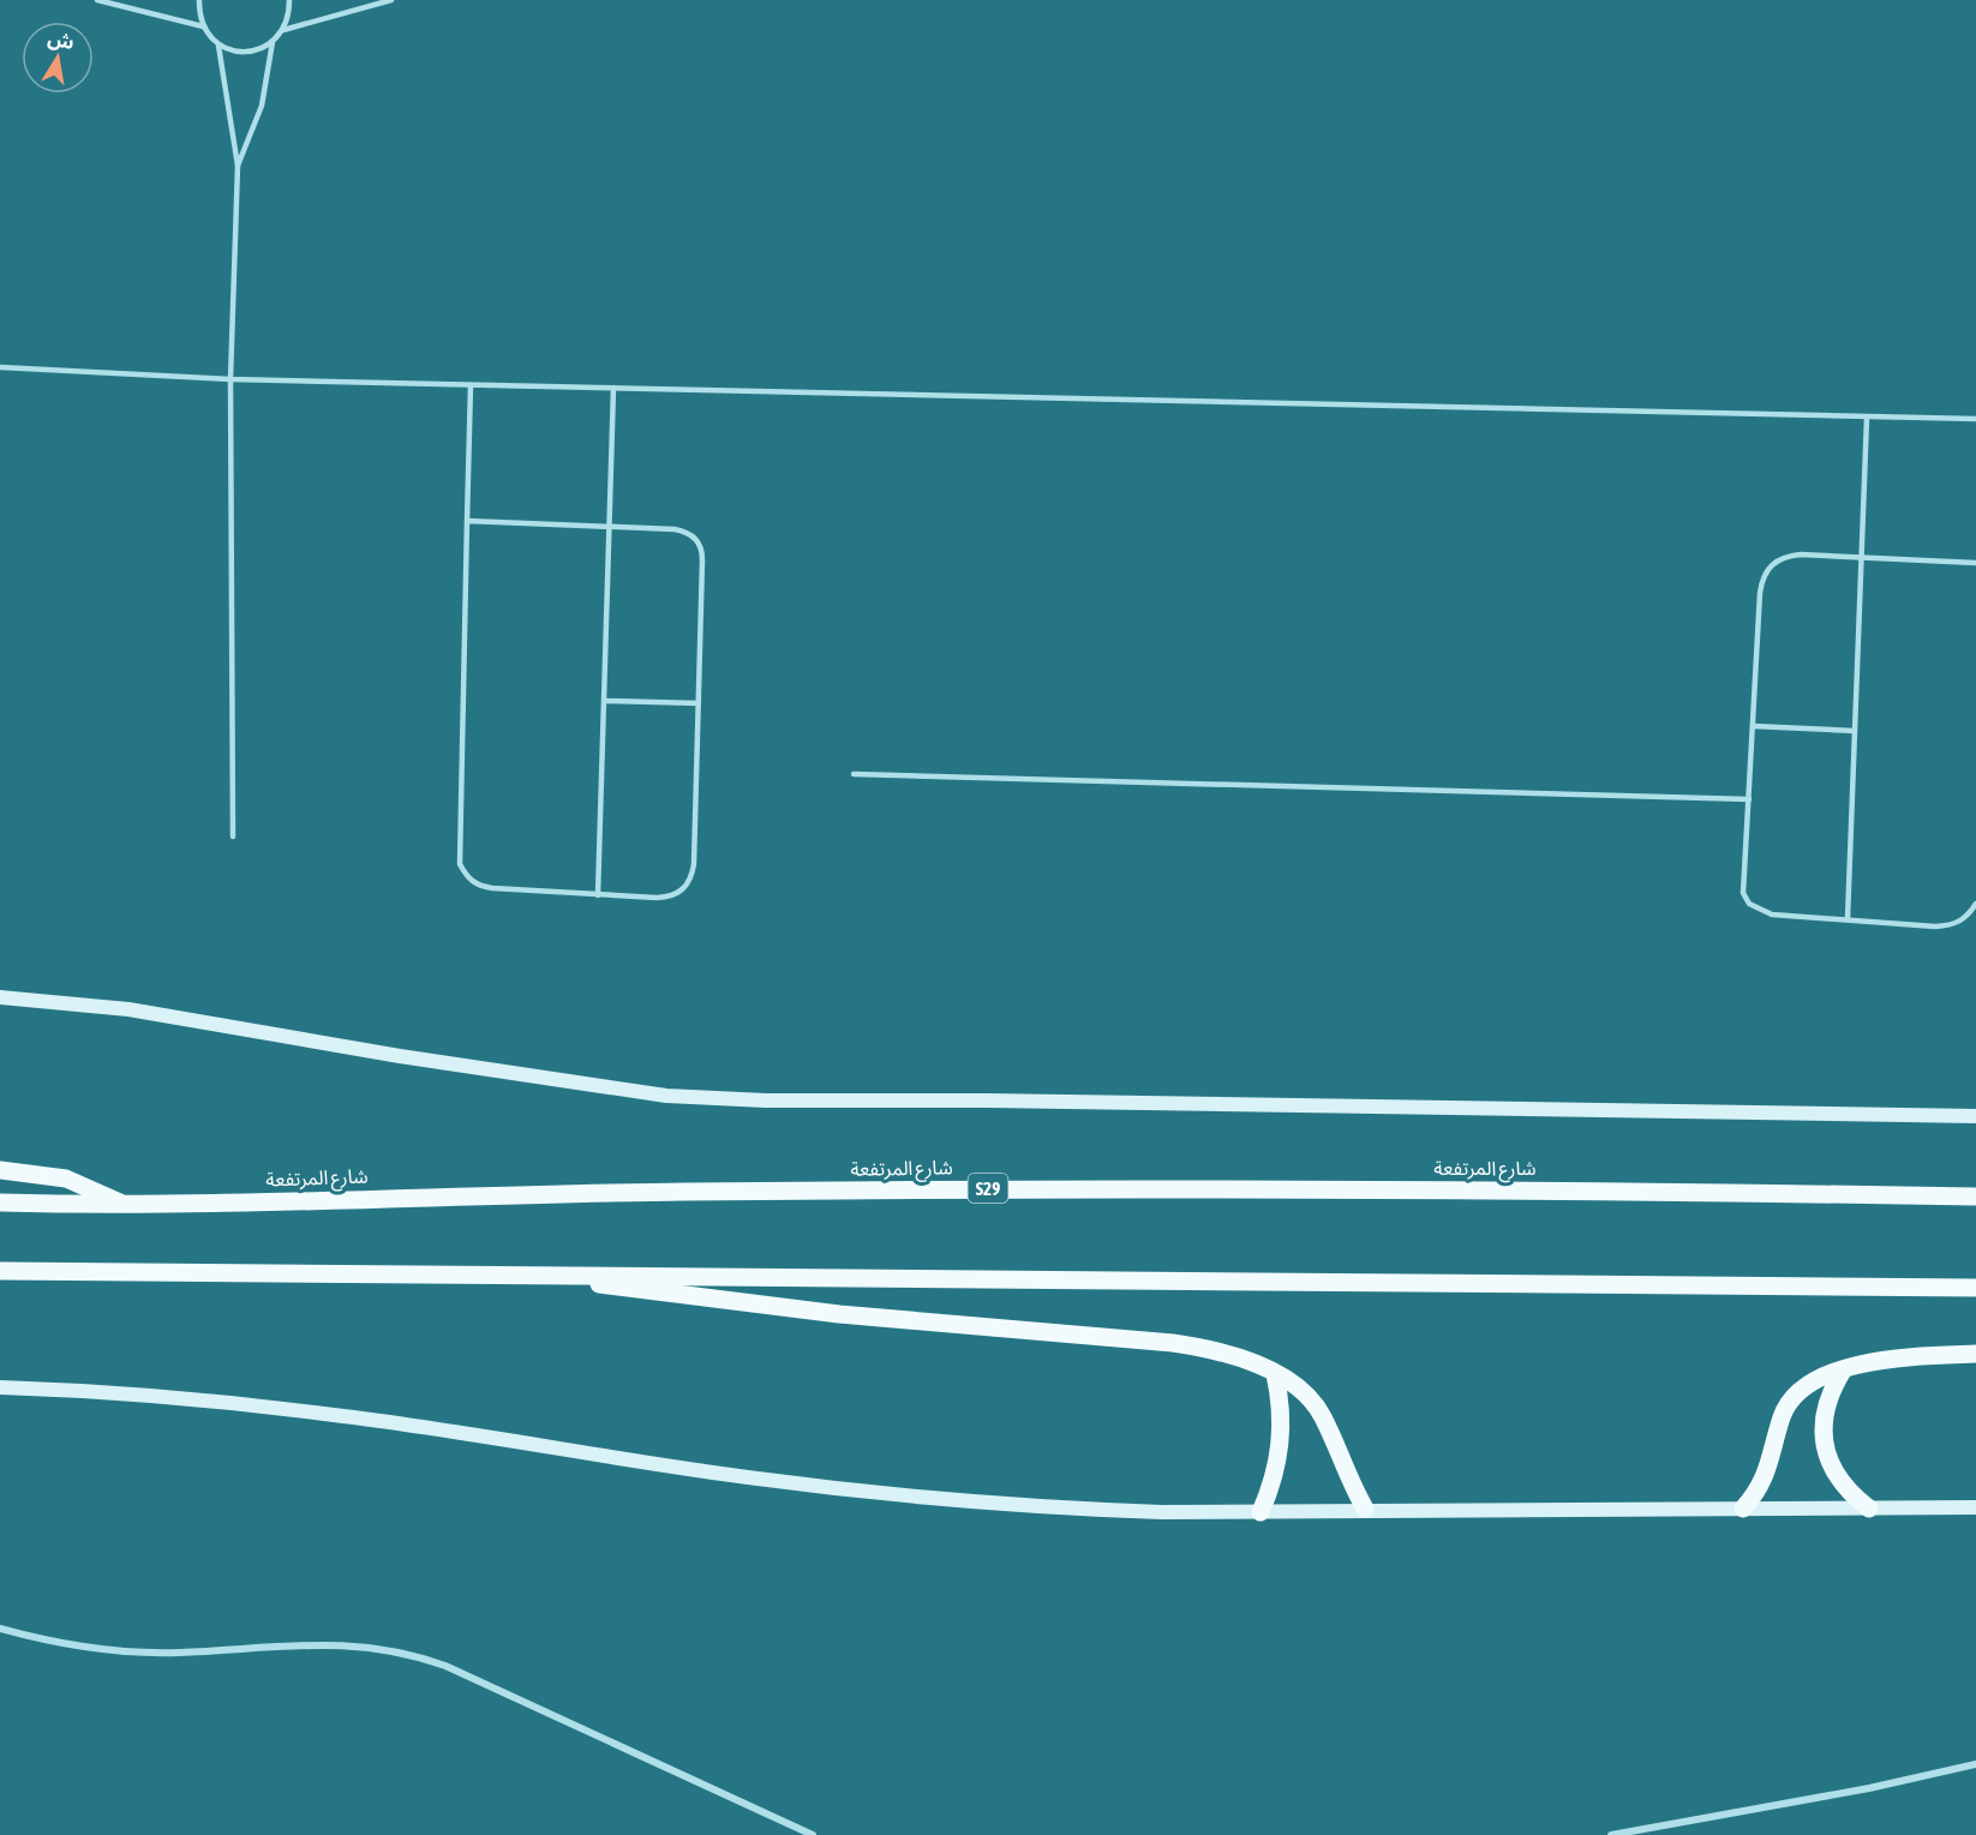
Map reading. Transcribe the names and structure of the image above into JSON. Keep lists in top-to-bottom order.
{
  "streets": {
    "main road": ["شارع المرتفعة", "S29"]
  },
  "north": "top"
}
